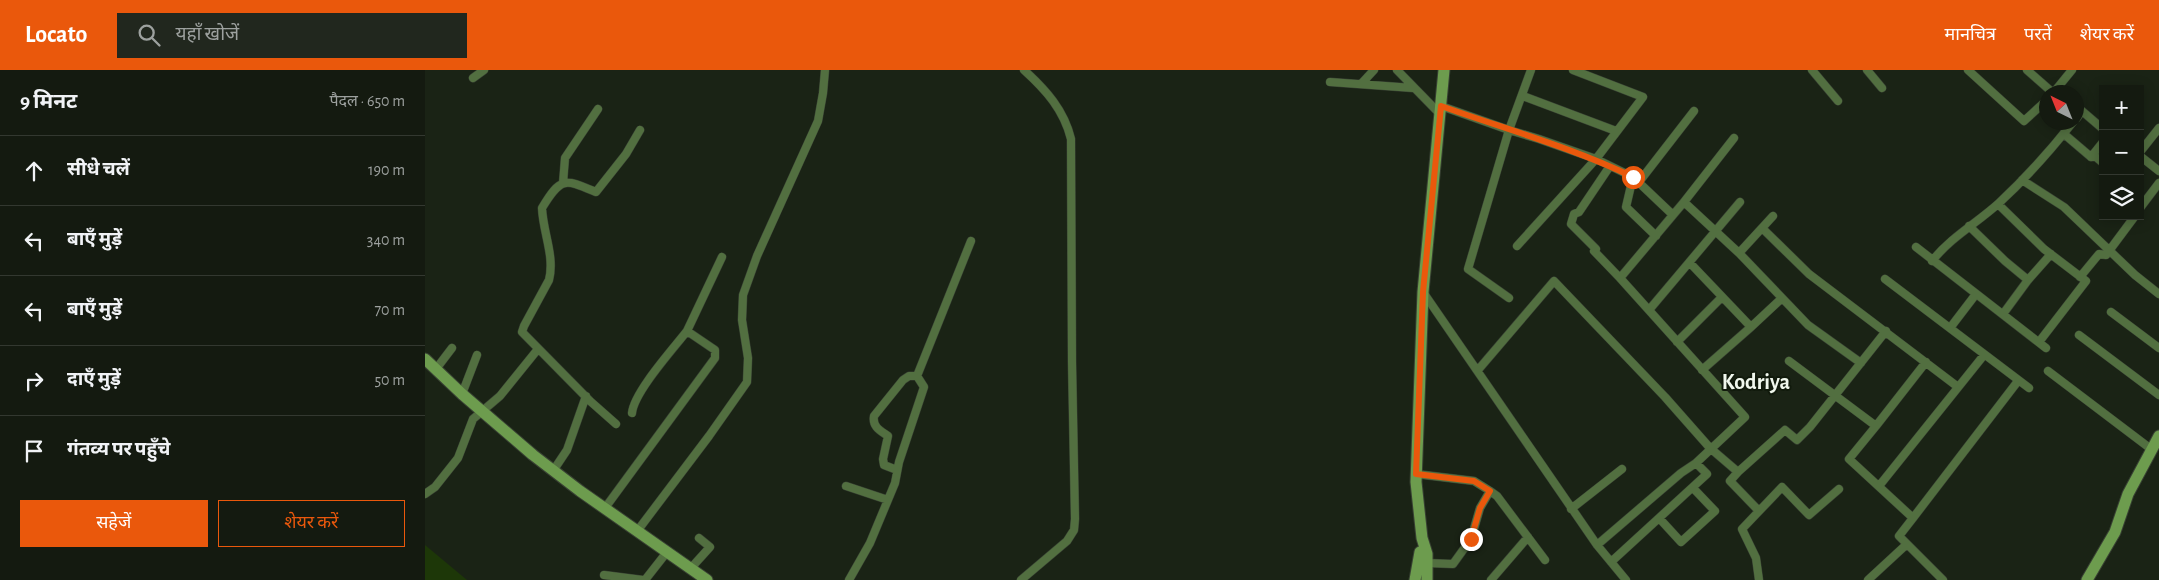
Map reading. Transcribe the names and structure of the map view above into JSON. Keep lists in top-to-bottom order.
{
  "districts": ["Kodriya"],
  "north": "top left",
  "page": {
    "header": "Locato",
    "search": "यहाँ खोजें",
    "nav": ["मानचित्र", "परतें", "शेयर करें"],
    "heading": ["9 मिनट", "पैदल · 650 m"],
    "map_buttons": ["+", "−"],
    "list": [
      ["सीधे चलें", "190 m"],
      ["बाएँ मुड़ें", "340 m"],
      ["बाएँ मुड़ें", "70 m"],
      ["दाएँ मुड़ें", "50 m"],
      "गंतव्य पर पहुँचे"
    ],
    "buttons": ["सहेजें", "शेयर करें"]
  }
}
